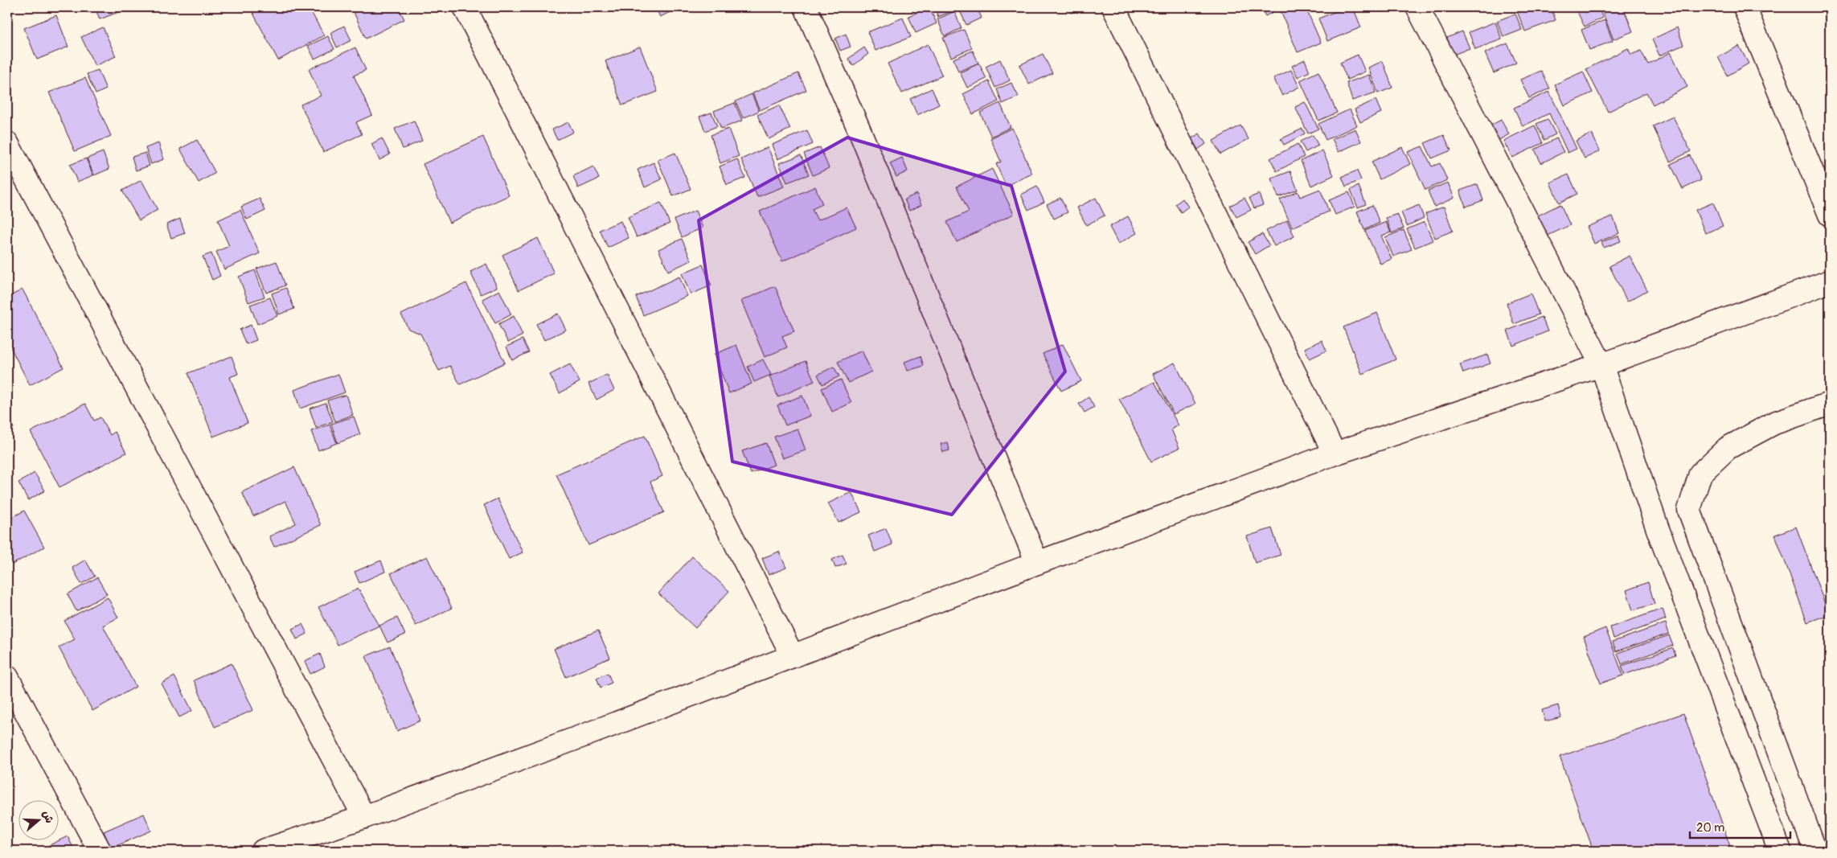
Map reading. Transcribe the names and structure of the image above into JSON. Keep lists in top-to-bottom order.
{
  "scale_bar": "20 m",
  "north": "right"
}
